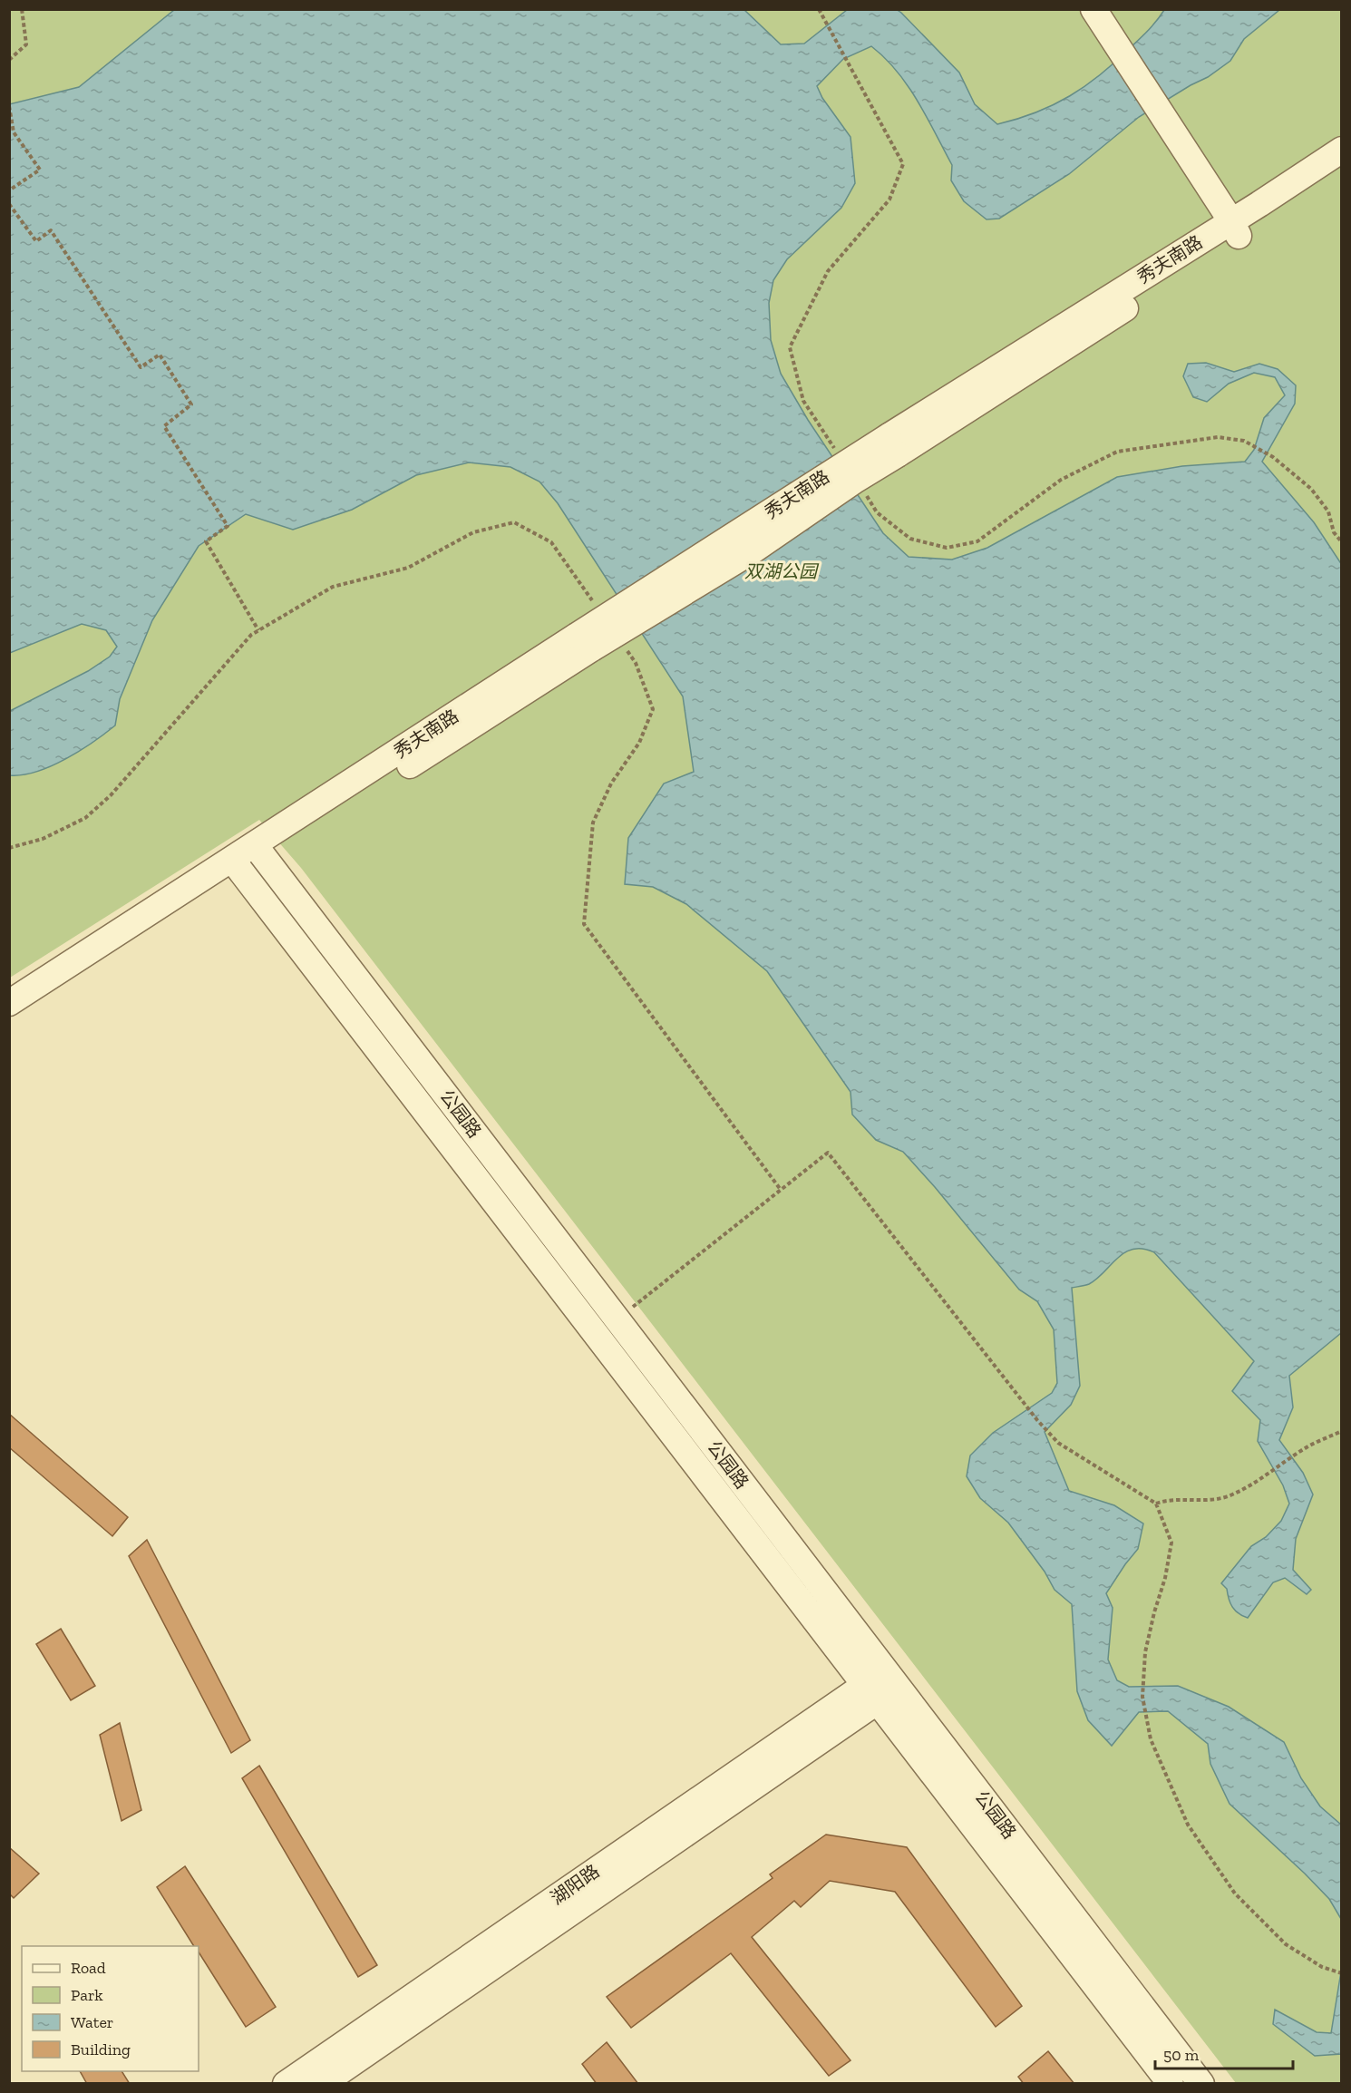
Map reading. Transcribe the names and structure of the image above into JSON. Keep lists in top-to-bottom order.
{
  "streets": {
    "street": ["秀夫南路", "公园路", "湖阳路"]
  },
  "crossings": [
    ["秀夫南路", "公园路"],
    ["公园路", "湖阳路"]
  ],
  "parks": ["双湖公园"],
  "legend": [
    "Road",
    "Park",
    "Water",
    "Building"
  ],
  "scale_bar": "50 m"
}
